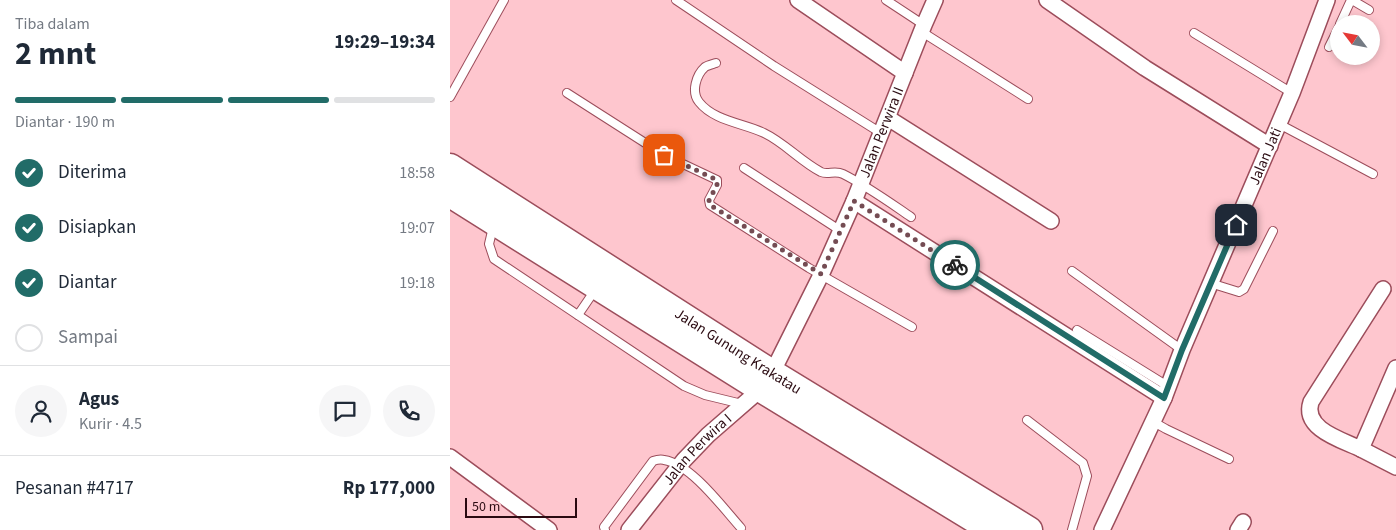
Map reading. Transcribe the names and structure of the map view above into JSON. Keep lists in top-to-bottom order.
{
  "streets": {
    "highway": ["Jalan Gunung Krakatau"],
    "street": ["Jalan Perwira II", "Jalan Jati", "Jalan Perwira I"]
  },
  "crossings": [
    ["Jalan Perwira II", "Jalan Gunung Krakatau"],
    ["Jalan Perwira II", "Jalan Perwira I"],
    ["Jalan Gunung Krakatau", "Jalan Perwira I"]
  ],
  "scale_bar": "50 m",
  "north": "top left",
  "page": {
    "heading": ["2 mnt", "Tiba dalam", "19:29–19:34"],
    "panel": [
      "Agus",
      "Kurir · 4.5",
      "Pesanan #4717",
      "Rp 177,000"
    ],
    "bar": "Diantar · 190 m",
    "list": [
      ["Diterima", "18:58"],
      ["Disiapkan", "19:07"],
      ["Diantar", "19:18"],
      "Sampai"
    ],
    "scale": "50 m"
  }
}
